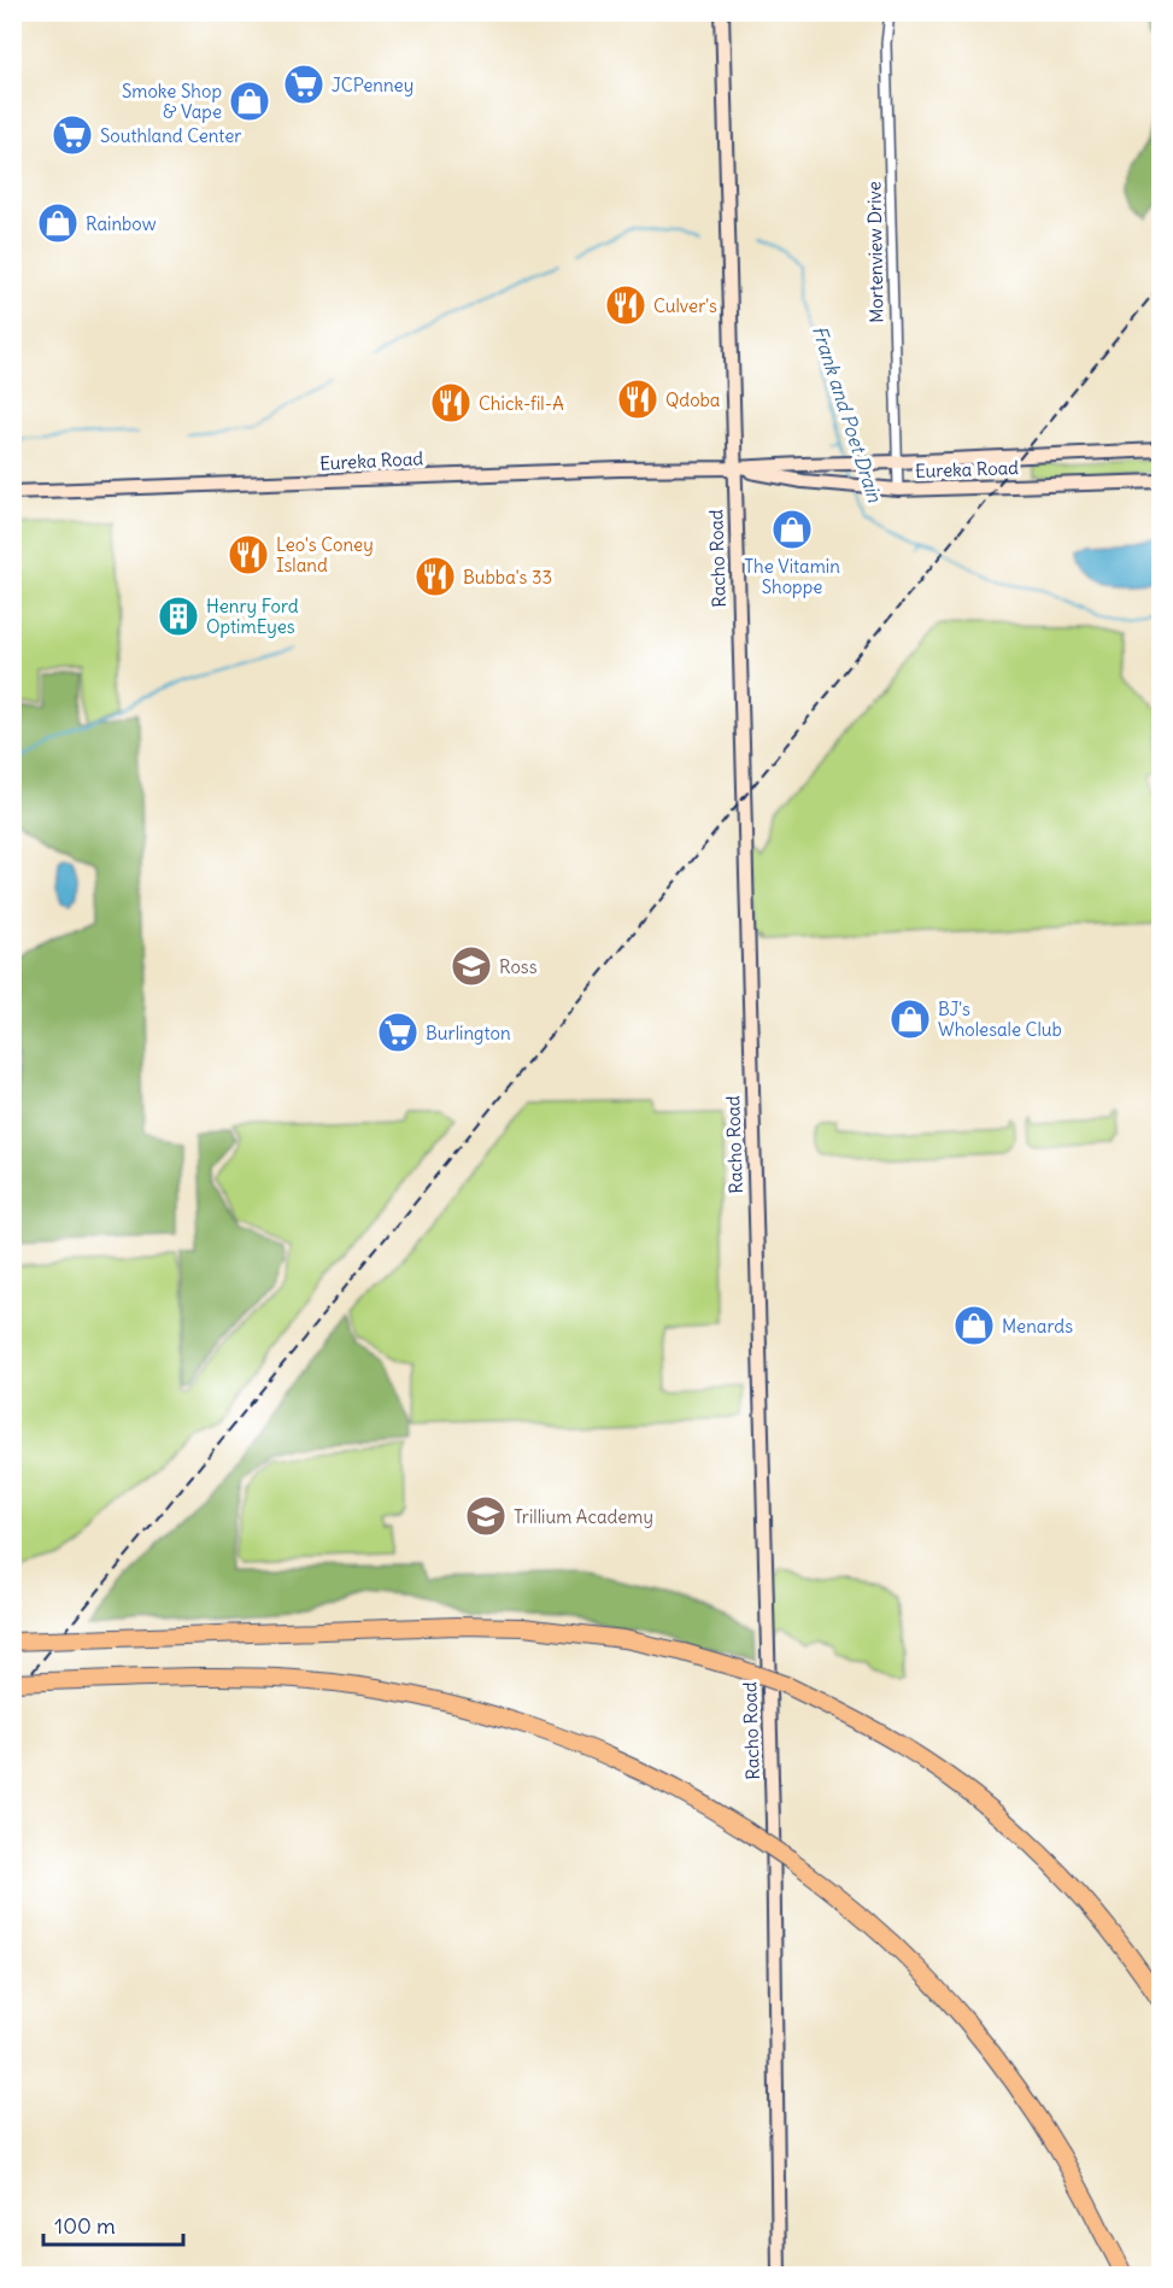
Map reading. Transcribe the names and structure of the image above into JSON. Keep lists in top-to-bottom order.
{
  "streets": {
    "street": ["Mortenview Drive", "Eureka Road", "Racho Road"]
  },
  "crossings": [
    ["Mortenview Drive", "Eureka Road"],
    ["Eureka Road", "Racho Road"]
  ],
  "water": ["Frank and Poet Drain"],
  "places": {
    "supermarket": ["JCPenney", "Southland Center", "Burlington"],
    "shop": [
      "Smoke Shop & Vape",
      "Rainbow",
      "The Vitamin Shoppe",
      "BJ's Wholesale Club",
      "Menards"
    ],
    "restaurant": [
      "Culver's",
      "Qdoba",
      "Chick-fil-A",
      "Leo's Coney Island",
      "Bubba's 33"
    ],
    "building": ["Henry Ford OptimEyes"],
    "school or university": ["Ross", "Trillium Academy"]
  },
  "scale_bar": "100 m"
}
